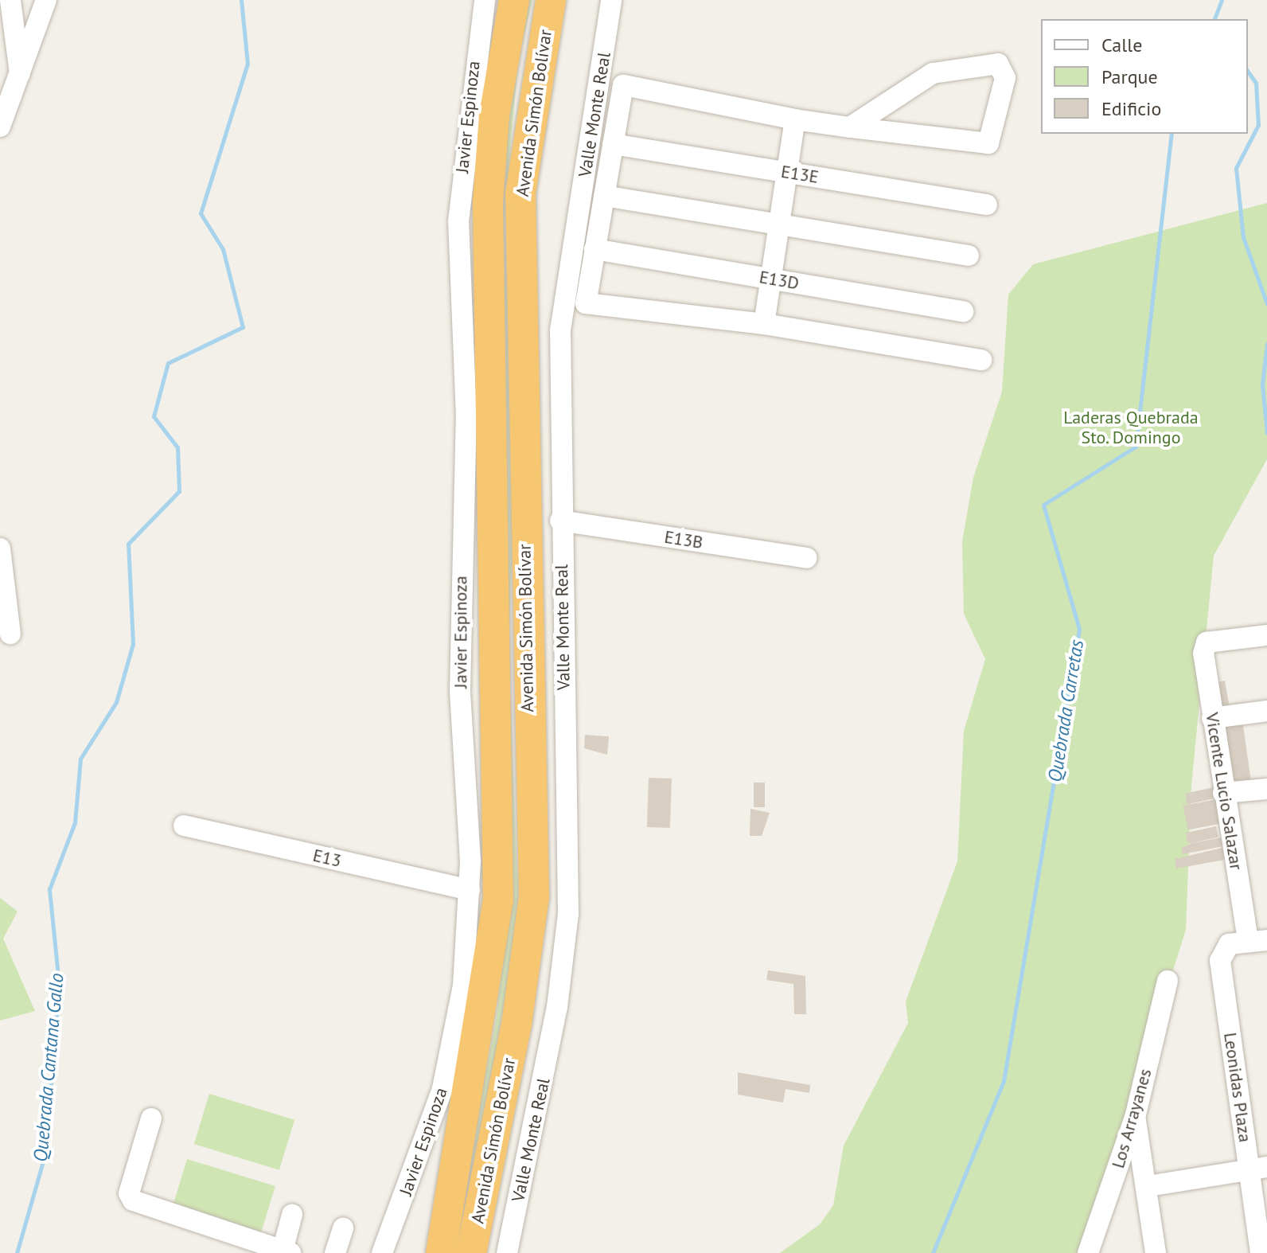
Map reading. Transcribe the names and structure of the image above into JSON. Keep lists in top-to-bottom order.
{
  "streets": {
    "highway": ["Avenida Simón Bolívar"],
    "street": [
      "Valle Monte Real",
      "Javier Espinoza",
      "E13E",
      "E13D",
      "E13B",
      "Vicente Lucio Salazar",
      "E13",
      "Leonidas Plaza",
      "Los Arrayanes"
    ]
  },
  "crossings": [
    ["Valle Monte Real", "E13B"],
    ["Javier Espinoza", "E13"],
    ["Vicente Lucio Salazar", "Leonidas Plaza"]
  ],
  "water": ["Quebrada Carretas", "Quebrada Cantana Gallo"],
  "parks": ["Laderas Quebrada Sto. Domingo"],
  "legend": ["Calle", "Parque", "Edificio"]
}
